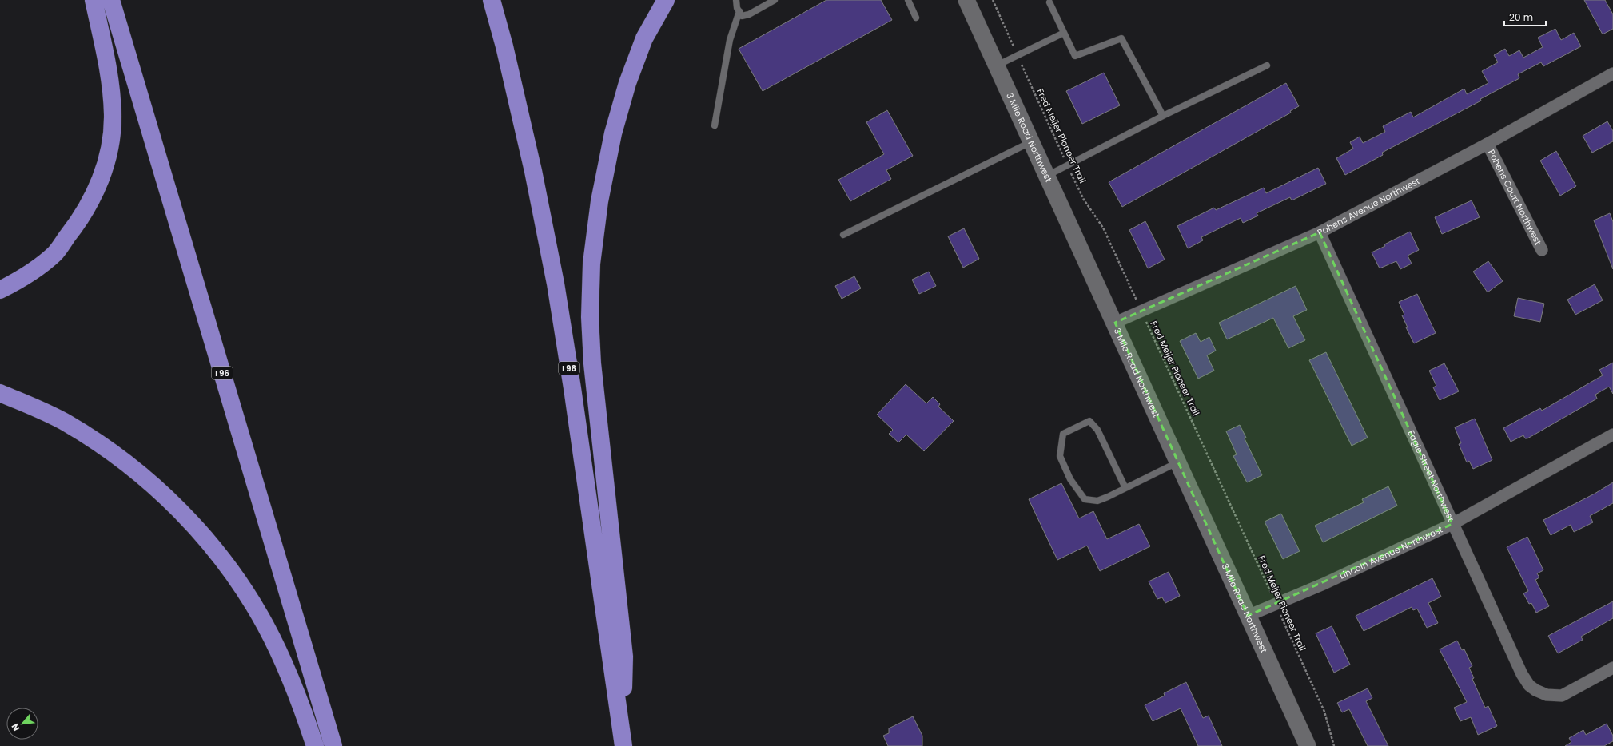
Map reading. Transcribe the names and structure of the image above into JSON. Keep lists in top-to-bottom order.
{
  "streets": {
    "highway": ["I 96"],
    "main road": ["3 Mile Road Northwest"],
    "street": [
      "Pohens Court Northwest",
      "Pohens Avenue Northwest",
      "Eagle Street Northwest",
      "Lincoln Avenue Northwest"
    ],
    "path": ["Fred Meijer Pioneer Trail"]
  },
  "crossings": [
    ["Fred Meijer Pioneer Trail", "Pohens Avenue Northwest"],
    ["Fred Meijer Pioneer Trail", "Lincoln Avenue Northwest"],
    ["3 Mile Road Northwest", "Pohens Avenue Northwest"],
    ["3 Mile Road Northwest", "Lincoln Avenue Northwest"],
    ["Pohens Court Northwest", "Pohens Avenue Northwest"],
    ["Pohens Avenue Northwest", "Eagle Street Northwest"],
    ["Eagle Street Northwest", "Lincoln Avenue Northwest"]
  ],
  "scale_bar": "20 m",
  "north": "bottom left"
}
